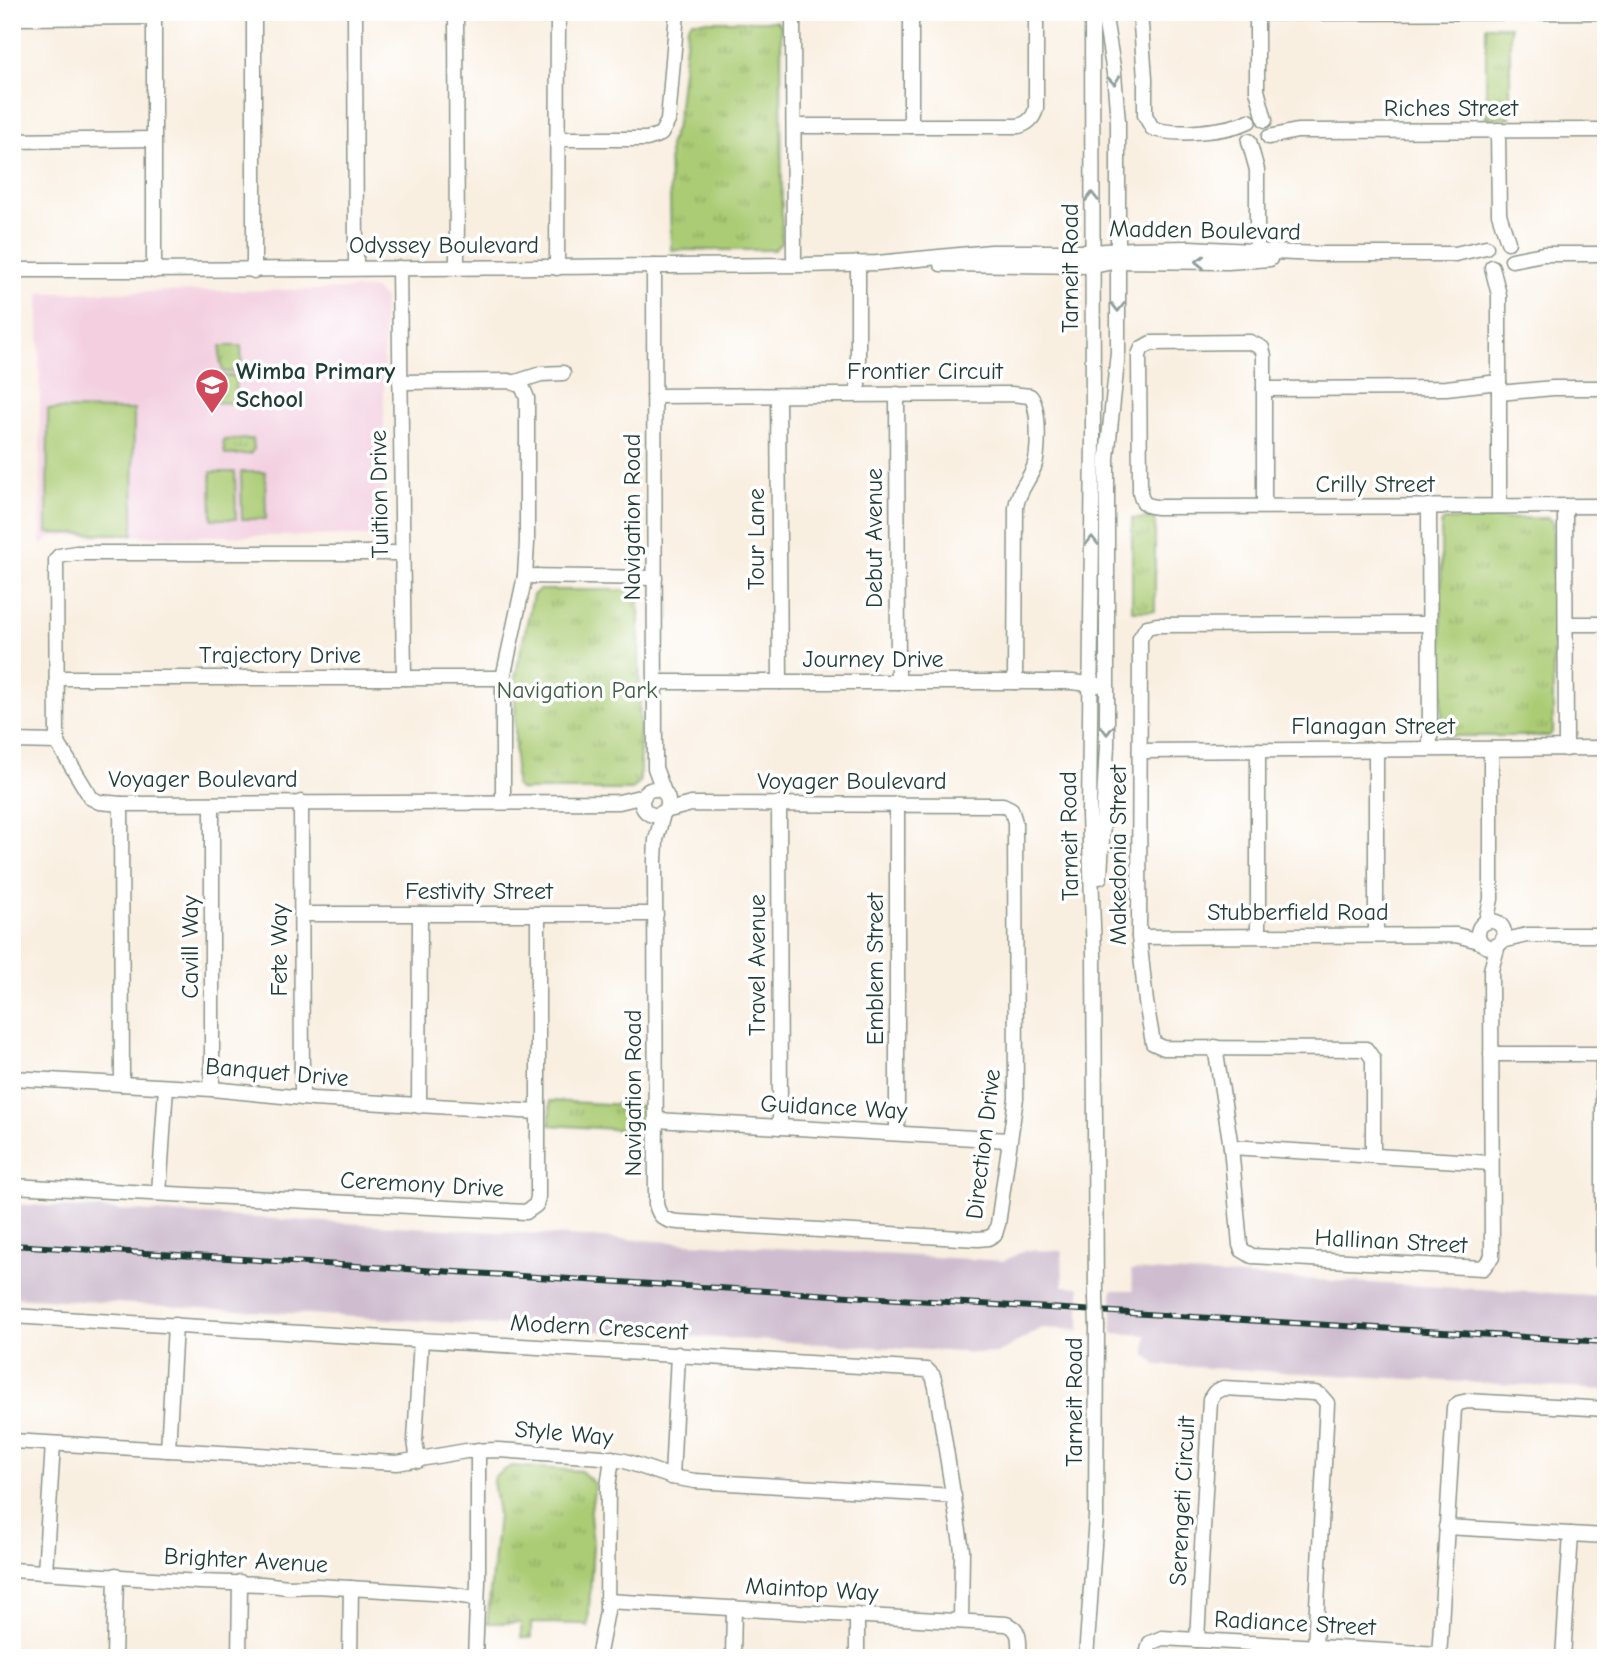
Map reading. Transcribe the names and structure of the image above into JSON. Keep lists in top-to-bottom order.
{
  "streets": {
    "street": [
      "Riches Street",
      "Madden Boulevard",
      "Odyssey Boulevard",
      "Tarneit Road",
      "Frontier Circuit",
      "Crilly Street",
      "Tuition Drive",
      "Navigation Road",
      "Debut Avenue",
      "Tour Lane",
      "Trajectory Drive",
      "Journey Drive",
      "Flanagan Street",
      "Voyager Boulevard",
      "Makedonia Street",
      "Festivity Street",
      "Stubberfield Road",
      "Cavill Way",
      "Fete Way",
      "Travel Avenue",
      "Emblem Street",
      "Banquet Drive",
      "Guidance Way",
      "Direction Drive",
      "Ceremony Drive",
      "Hallinan Street",
      "Modern Crescent",
      "Style Way",
      "Serengeti Circuit",
      "Brighter Avenue",
      "Maintop Way",
      "Radiance Street"
    ]
  },
  "crossings": [
    ["Madden Boulevard", "Odyssey Boulevard"],
    ["Madden Boulevard", "Tarneit Road"],
    ["Odyssey Boulevard", "Tarneit Road"],
    ["Odyssey Boulevard", "Tuition Drive"],
    ["Odyssey Boulevard", "Navigation Road"],
    ["Tarneit Road", "Journey Drive"],
    ["Frontier Circuit", "Navigation Road"],
    ["Frontier Circuit", "Debut Avenue"],
    ["Frontier Circuit", "Tour Lane"],
    ["Frontier Circuit", "Journey Drive"],
    ["Tuition Drive", "Trajectory Drive"],
    ["Navigation Road", "Journey Drive"],
    ["Navigation Road", "Voyager Boulevard"],
    ["Navigation Road", "Festivity Street"],
    ["Navigation Road", "Guidance Way"],
    ["Navigation Road", "Direction Drive"],
    ["Debut Avenue", "Journey Drive"],
    ["Tour Lane", "Journey Drive"],
    ["Flanagan Street", "Makedonia Street"],
    ["Voyager Boulevard", "Cavill Way"],
    ["Voyager Boulevard", "Fete Way"],
    ["Voyager Boulevard", "Travel Avenue"],
    ["Voyager Boulevard", "Emblem Street"],
    ["Voyager Boulevard", "Direction Drive"],
    ["Makedonia Street", "Stubberfield Road"],
    ["Makedonia Street", "Hallinan Street"],
    ["Festivity Street", "Fete Way"],
    ["Festivity Street", "Ceremony Drive"],
    ["Stubberfield Road", "Hallinan Street"],
    ["Cavill Way", "Banquet Drive"],
    ["Fete Way", "Banquet Drive"],
    ["Travel Avenue", "Guidance Way"],
    ["Emblem Street", "Guidance Way"],
    ["Banquet Drive", "Ceremony Drive"],
    ["Guidance Way", "Direction Drive"],
    ["Modern Crescent", "Style Way"],
    ["Modern Crescent", "Maintop Way"],
    ["Serengeti Circuit", "Radiance Street"]
  ],
  "parks": ["Navigation Park"],
  "places": {
    "school or university": ["Wimba Primary School"]
  }
}
